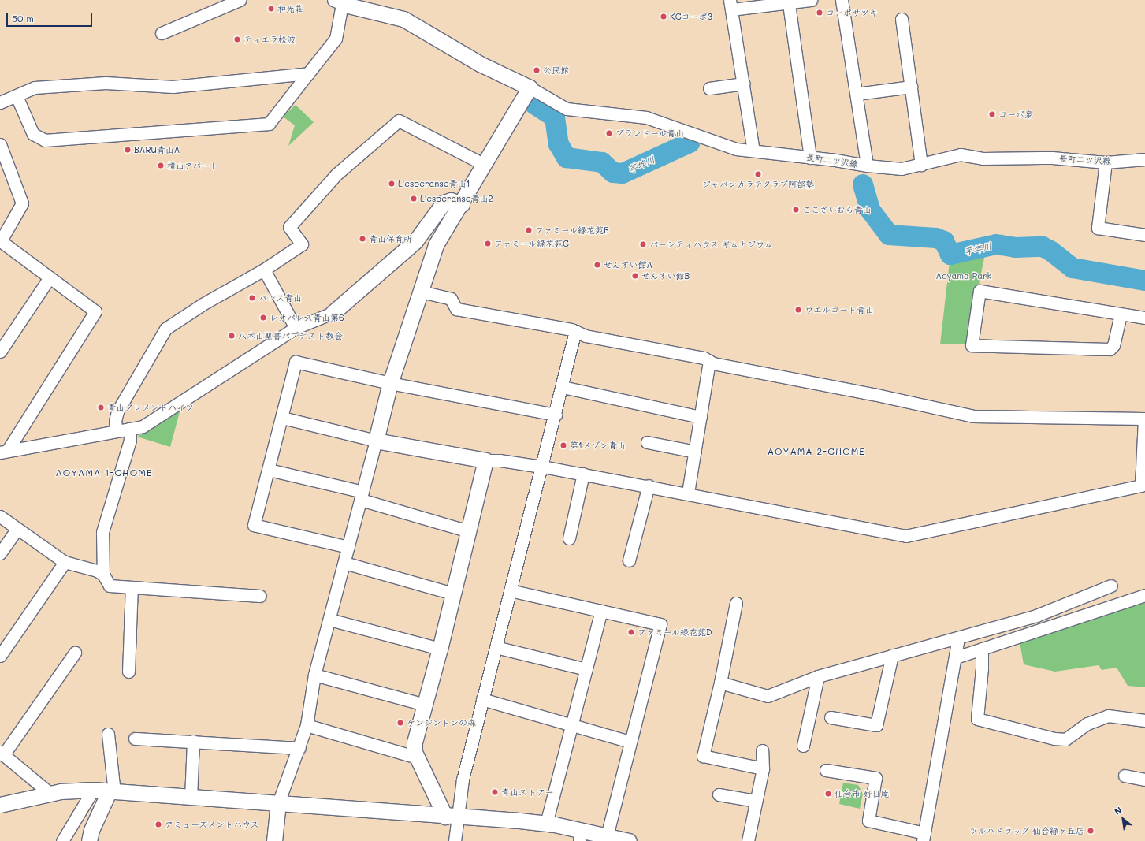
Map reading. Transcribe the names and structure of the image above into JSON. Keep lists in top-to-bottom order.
{
  "streets": {
    "street": ["長町二ツ沢線"]
  },
  "districts": ["AOYAMA 2-CHOME", "AOYAMA 1-CHOME"],
  "water": ["芋埣川"],
  "parks": ["Aoyama Park"],
  "places": [
    "和光荘",
    "コーポサツキ",
    "KCコーポ3",
    "ティエラ松波",
    "公民館",
    "コーポ泉",
    "ブランドール青山",
    "BARU青山A",
    "横山アパート",
    "ジャパンカラテクラブ阿部塾",
    "L'esperanse青山1",
    "L'esperanse青山2",
    "ここさいむら青山",
    "ファミール緑花苑B",
    "青山保育所",
    "ファミール緑花苑C",
    "バーシティハウス ギムナジウム",
    "せんすい館A",
    "せんすい館B",
    "パレス青山",
    "ウエルコート青山",
    "レオパレス青山第6",
    "八木山聖書バプテスト教会",
    "青山クレメントハイツ",
    "第1メゾン青山",
    "ファミール緑花苑D",
    "ケンジントンの森",
    "青山ストアー",
    "仙台市 好日庵",
    "アミューズメントハウス",
    "ツルハドラッグ 仙台緑ヶ丘店"
  ],
  "scale_bar": "50 m",
  "north": "top left"
}
